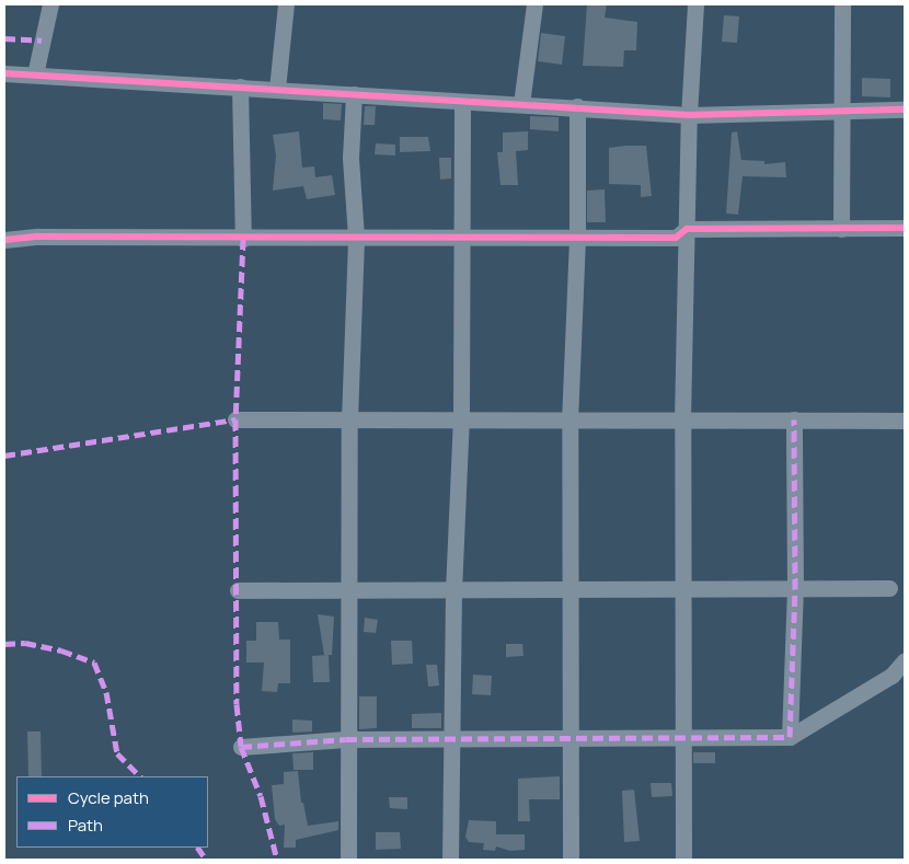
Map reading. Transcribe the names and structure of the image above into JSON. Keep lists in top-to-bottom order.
{
  "legend": ["Cycle path", "Path"]
}
